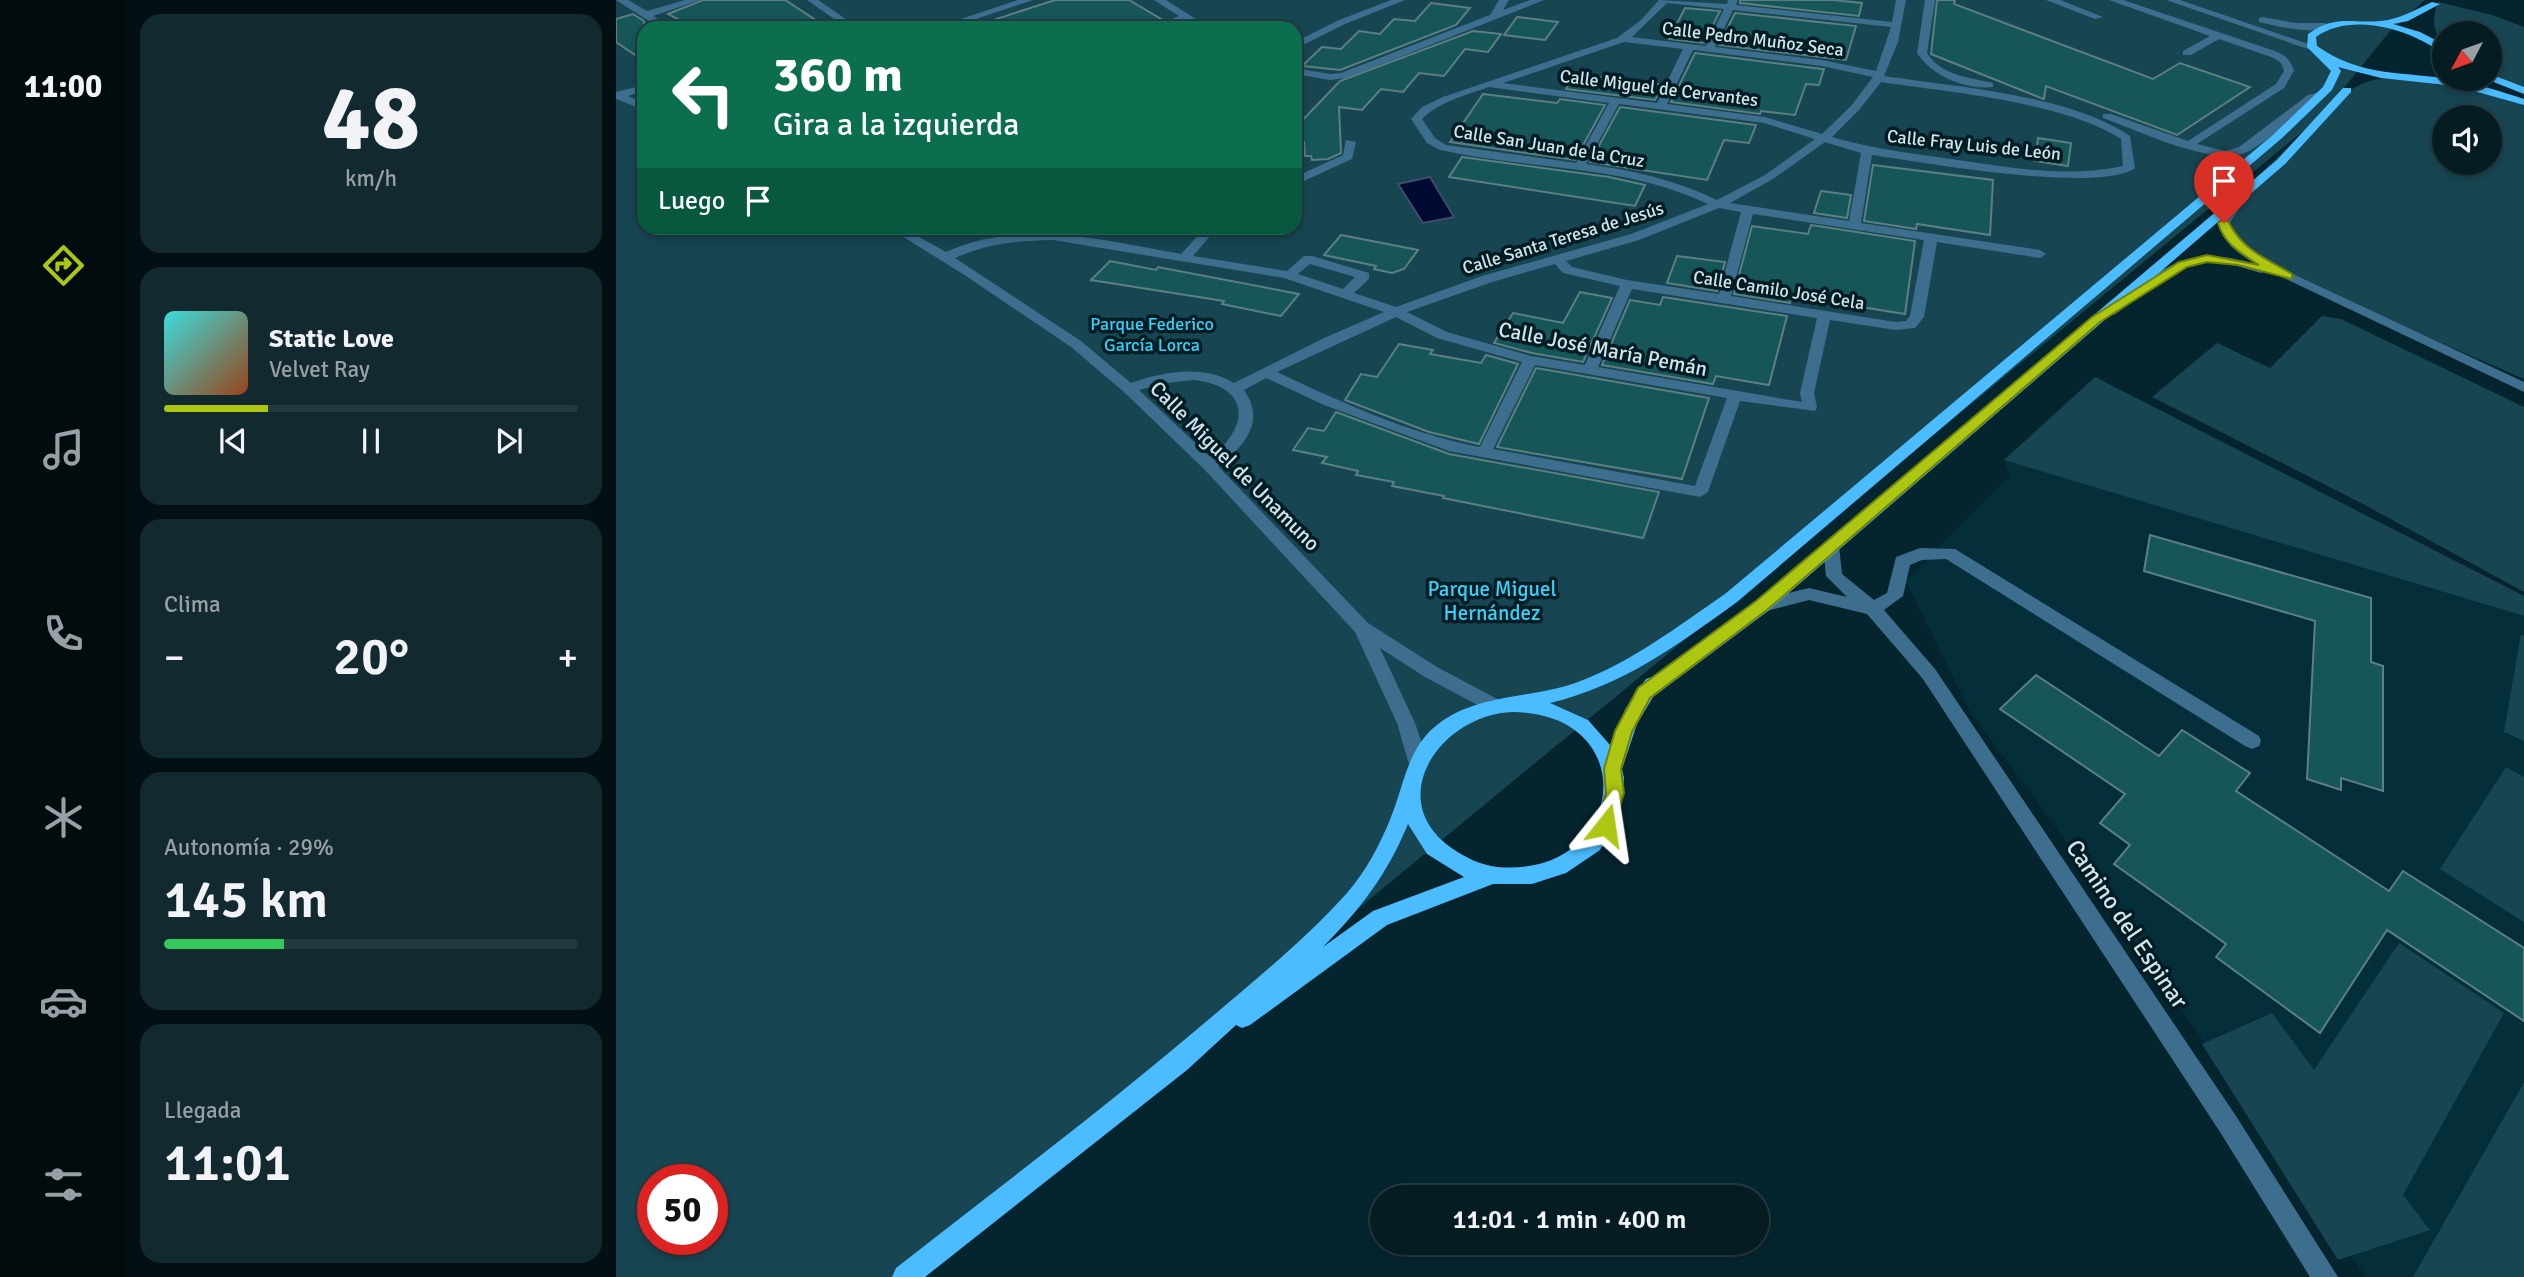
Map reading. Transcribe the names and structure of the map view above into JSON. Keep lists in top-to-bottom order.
{
  "streets": {
    "street": [
      "Calle Pedro Muñoz Seca",
      "Calle Miguel de Cervantes",
      "Calle Fray Luis de León",
      "Calle San Juan de la Cruz",
      "Calle Santa Teresa de Jesús",
      "Calle Camilo José Cela",
      "Calle José María Pemán",
      "Calle Miguel de Unamuno",
      "Camino del Espinar"
    ]
  },
  "crossings": [
    ["Calle Pedro Muñoz Seca", "Calle Fray Luis de León"],
    ["Calle Pedro Muñoz Seca", "Calle San Juan de la Cruz"],
    ["Calle Pedro Muñoz Seca", "Calle Santa Teresa de Jesús"],
    ["Calle Miguel de Cervantes", "Calle Fray Luis de León"],
    ["Calle Miguel de Cervantes", "Calle San Juan de la Cruz"],
    ["Calle Miguel de Cervantes", "Calle Santa Teresa de Jesús"],
    ["Calle Fray Luis de León", "Calle Santa Teresa de Jesús"],
    ["Calle San Juan de la Cruz", "Calle Santa Teresa de Jesús"],
    ["Calle Santa Teresa de Jesús", "Calle Camilo José Cela"],
    ["Calle Santa Teresa de Jesús", "Calle José María Pemán"],
    ["Calle Camilo José Cela", "Calle José María Pemán"],
    ["Calle José María Pemán", "Calle Miguel de Unamuno"]
  ],
  "parks": ["Parque Federico García Lorca", "Parque Miguel Hernández"],
  "north": "bottom left",
  "page": {
    "tabs": "11:00",
    "tile": [
      ["48", "km/h"],
      "Clima",
      ["Autonomía · 29%", "145 km"],
      ["Llegada", "11:01"]
    ],
    "turn": ["360 m", "Gira a la izquierda"],
    "then": "Luego",
    "song": ["Static Love", "Velvet Ray"],
    "heat": ["−", "20°", "+"],
    "limit": "50",
    "trip": "11:01 · 1 min · 400 m"
  }
}
